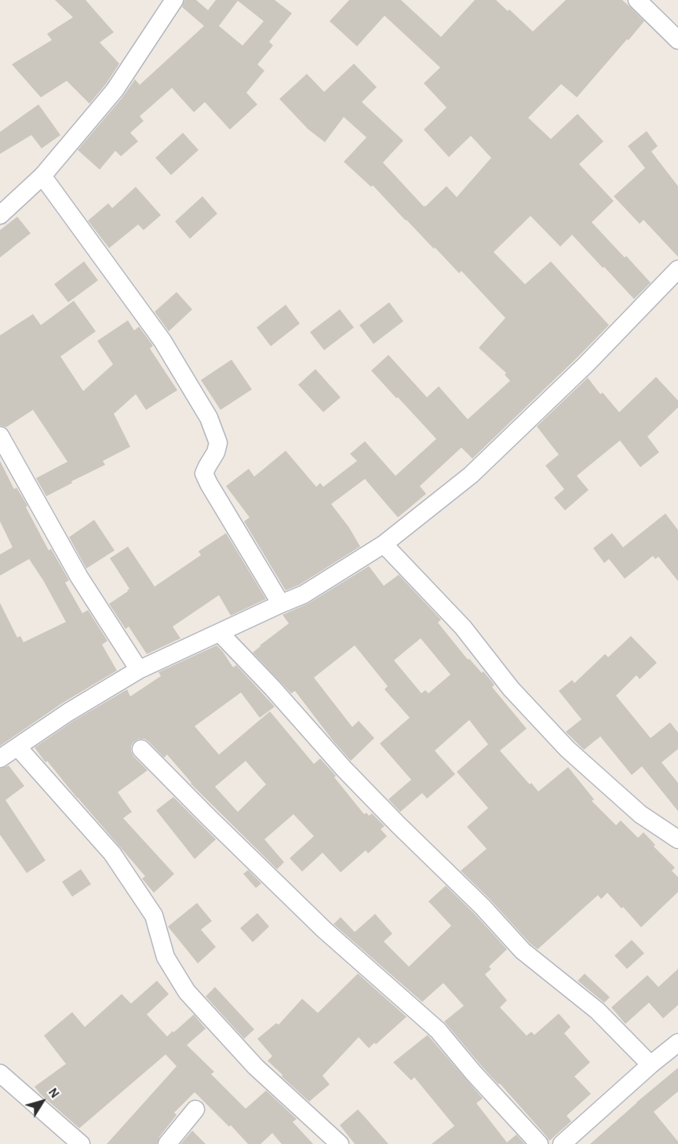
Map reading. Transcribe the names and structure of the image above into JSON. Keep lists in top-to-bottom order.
{
  "north": "top right"
}
